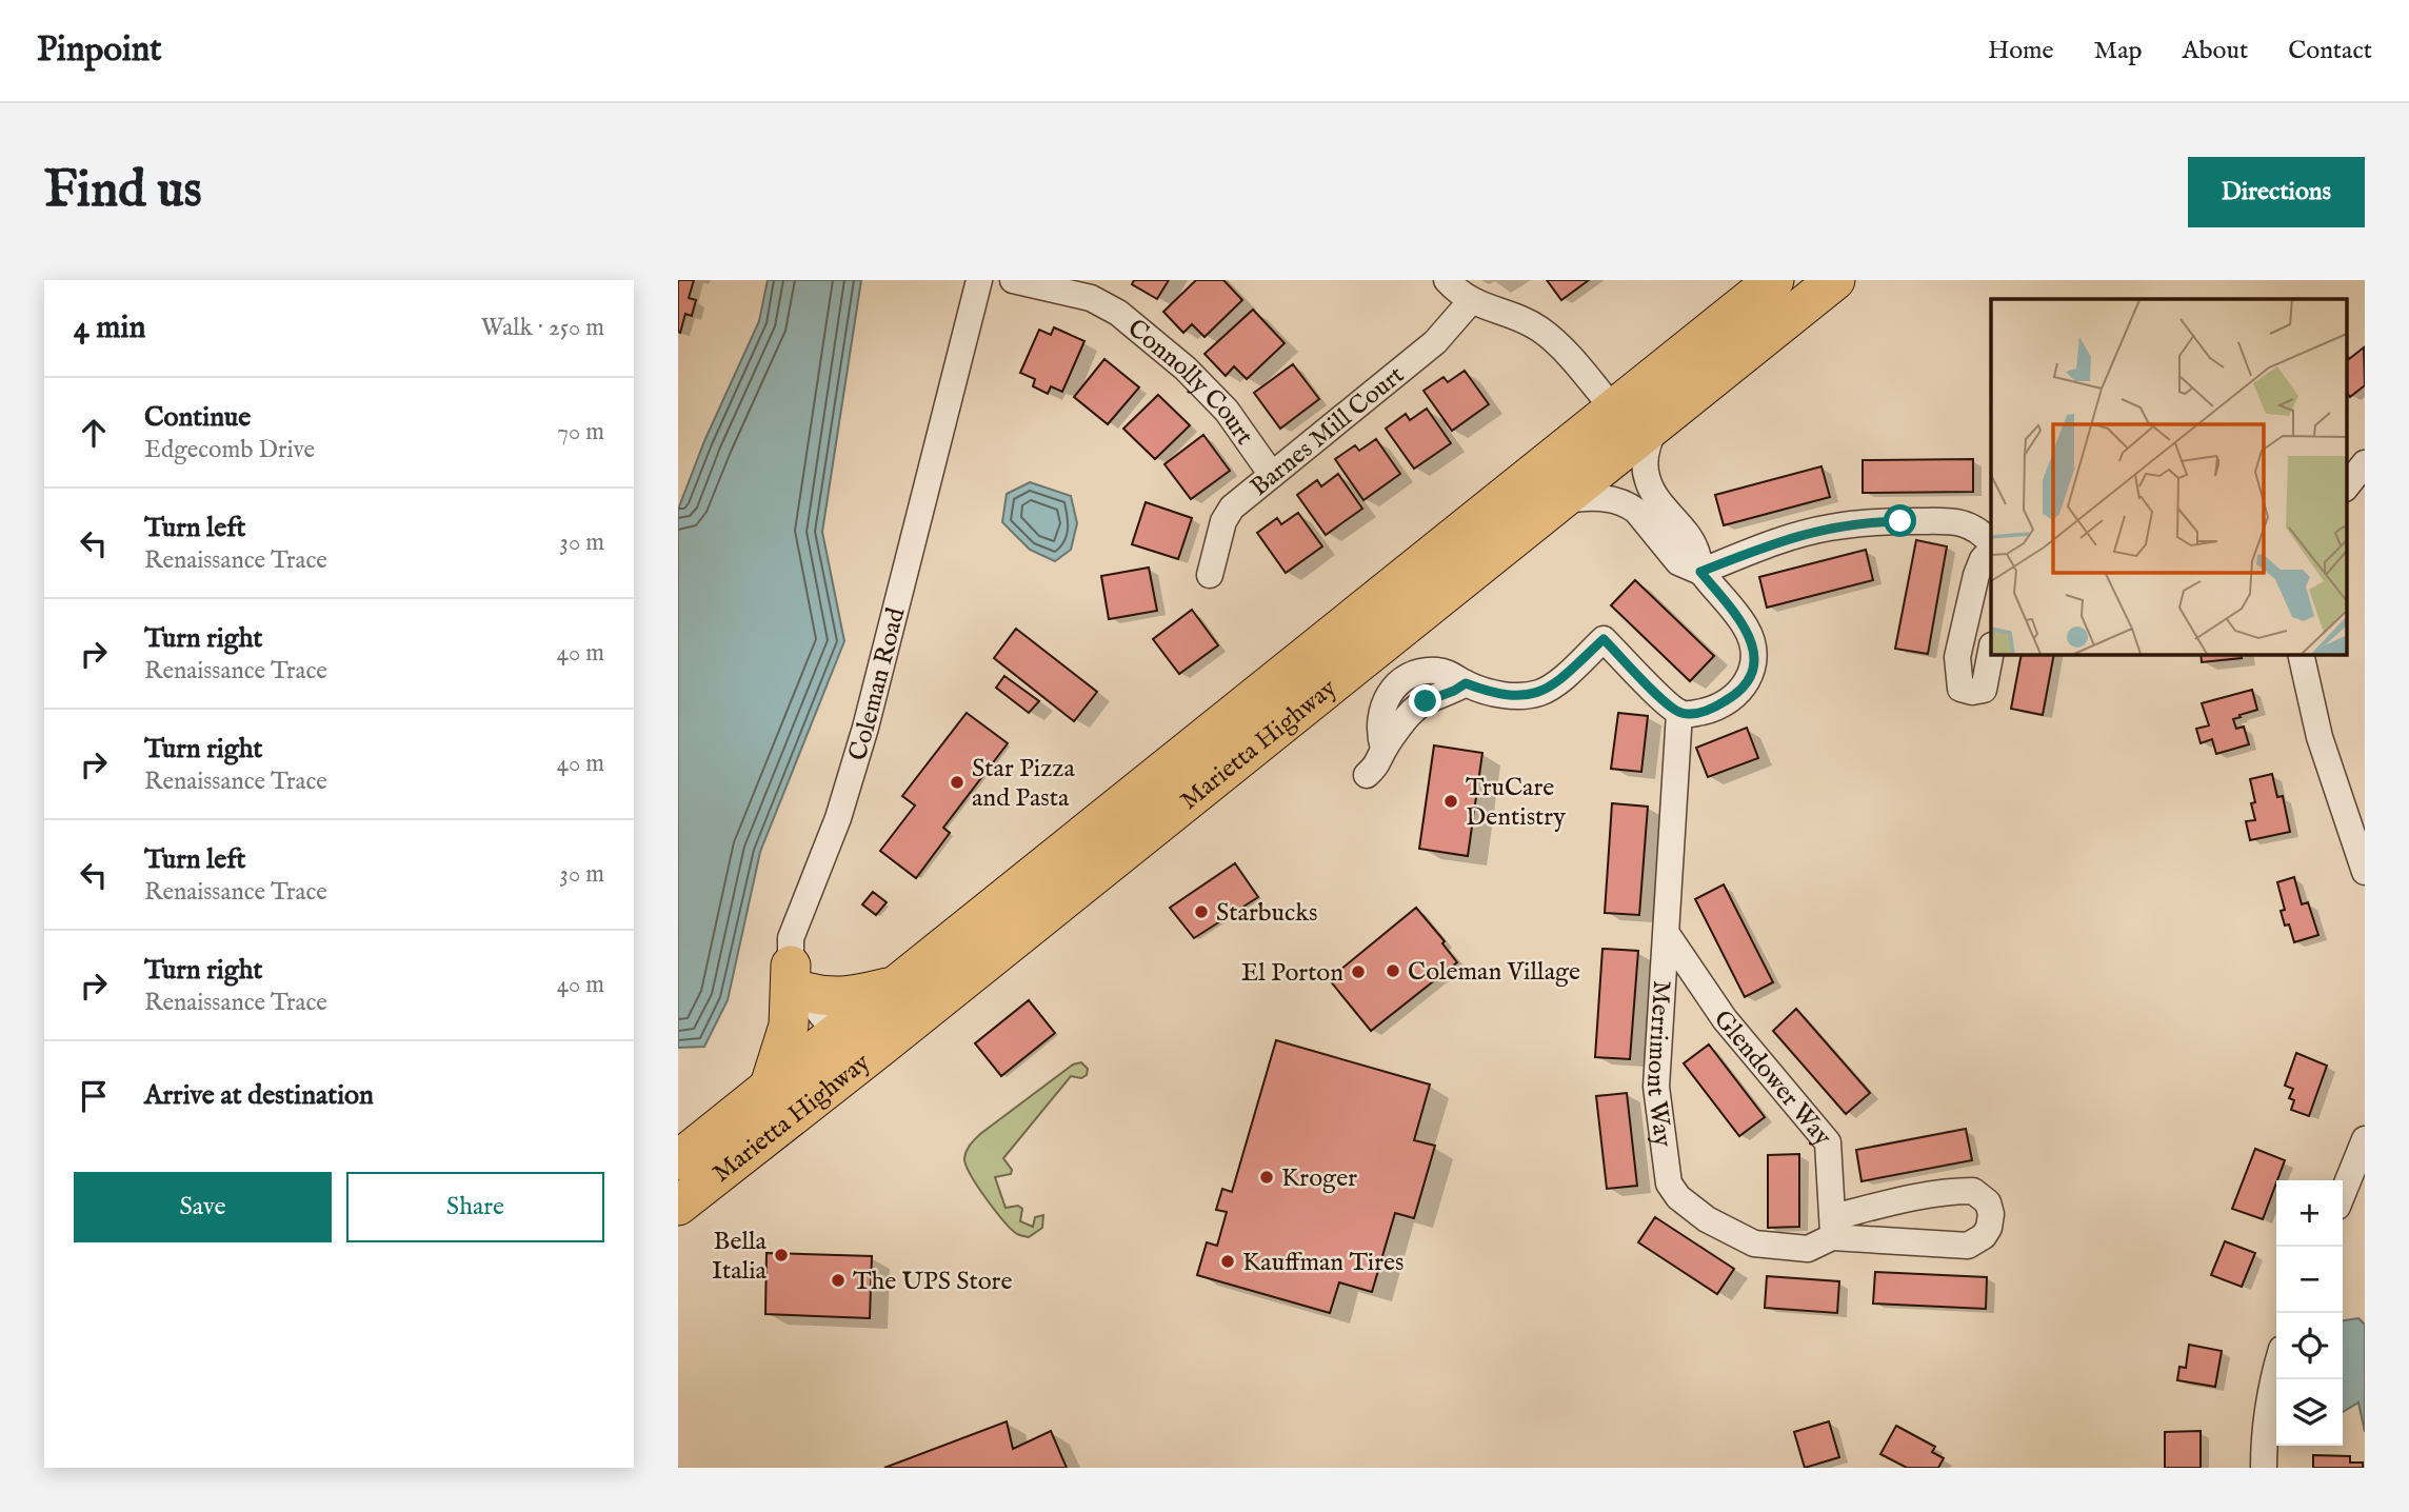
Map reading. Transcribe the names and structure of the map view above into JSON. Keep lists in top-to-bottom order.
{
  "streets": {
    "highway": ["Marietta Highway"],
    "street": [
      "Connolly Court",
      "Barnes Mill Court",
      "Coleman Road",
      "Merrimont Way",
      "Glendower Way"
    ]
  },
  "crossings": [
    ["Connolly Court", "Barnes Mill Court"],
    ["Merrimont Way", "Glendower Way"]
  ],
  "places": [
    "Star Pizza and Pasta",
    "TruCare Dentistry",
    "Starbucks",
    "Coleman Village",
    "El Porton",
    "Kroger",
    "Bella Italia",
    "Kauffman Tires",
    "The UPS Store"
  ],
  "page": {
    "header": "Pinpoint",
    "nav": [
      "Home",
      "Map",
      "About",
      "Contact"
    ],
    "buttons": [
      "Directions",
      ["Save", "Share"]
    ],
    "title": "Find us",
    "heading": ["4 min", "Walk · 250 m"],
    "list": [
      ["Continue", "Edgecomb Drive", "70 m"],
      ["Turn left", "Renaissance Trace", "30 m"],
      ["Turn right", "Renaissance Trace", "40 m"],
      ["Turn right", "Renaissance Trace", "40 m"],
      ["Turn left", "Renaissance Trace", "30 m"],
      ["Turn right", "Renaissance Trace", "40 m"],
      "Arrive at destination"
    ],
    "map_buttons": ["+", "−"]
  }
}
